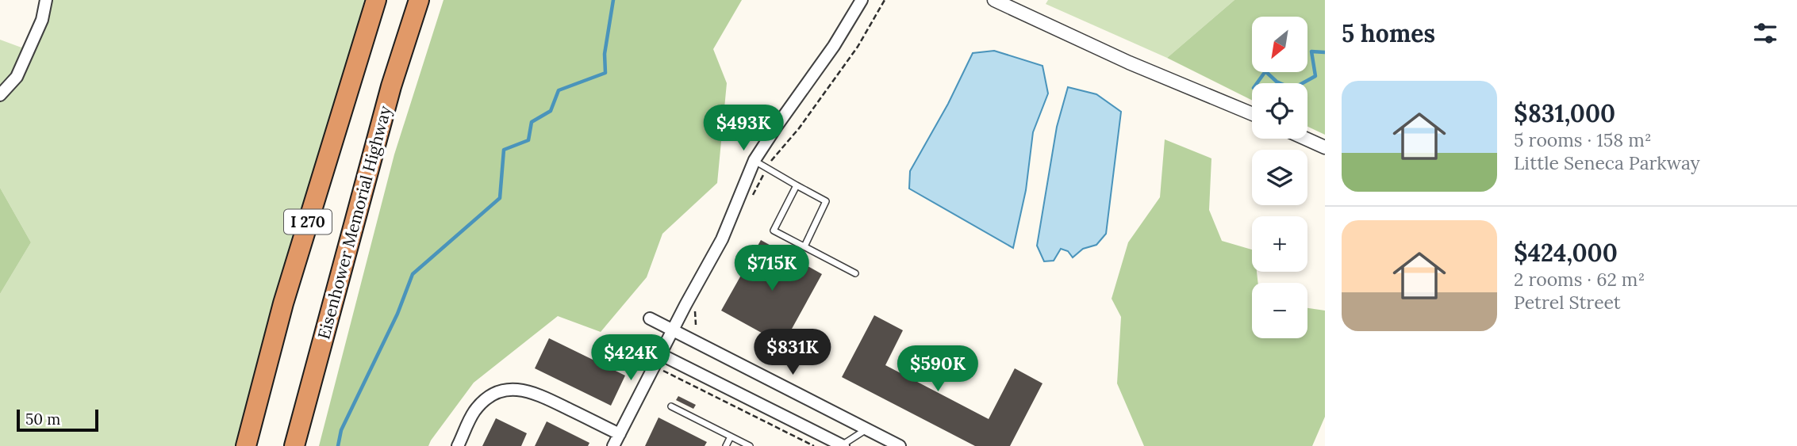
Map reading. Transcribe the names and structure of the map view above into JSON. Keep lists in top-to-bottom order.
{
  "streets": {
    "highway": ["I 270", "Eisenhower Memorial Highway"]
  },
  "scale_bar": "50 m",
  "north": "bottom left",
  "page": {
    "heading": "5 homes",
    "map_buttons": ["+", "−"],
    "list": [
      {
        "name": "$831,000",
        "note": "5 rooms · 158 m² · Little Seneca Parkway"
      },
      {
        "name": "$424,000",
        "note": "2 rooms · 62 m² · Petrel Street"
      }
    ],
    "price": [
      "$493K",
      "$715K",
      "$831K",
      "$424K",
      "$590K"
    ],
    "scale": "50 m"
  }
}
